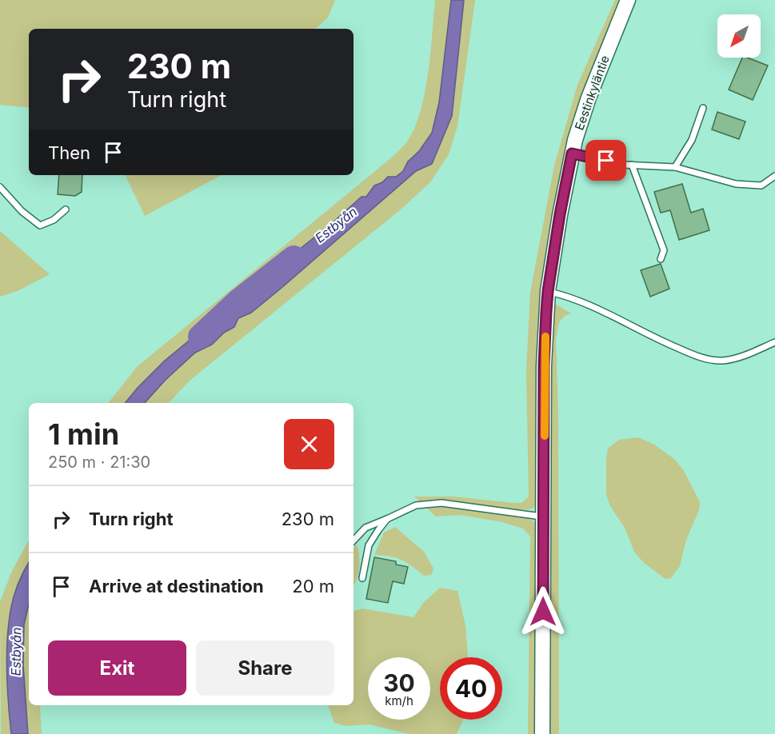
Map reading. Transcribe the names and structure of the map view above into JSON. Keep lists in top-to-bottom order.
{
  "streets": {
    "street": ["Eestinkyläntie"]
  },
  "water": ["Estbyån"],
  "north": "bottom left",
  "page": {
    "turn": ["230 m", "Turn right"],
    "then": "Then",
    "heading": ["1 min", "250 m · 21:30"],
    "list": [
      {
        "name": "Turn right",
        "value": "230 m"
      },
      {
        "name": "Arrive at destination",
        "value": "20 m"
      }
    ],
    "buttons": ["Exit", "Share"],
    "speed": "30 km/h",
    "limit": "40"
  }
}
